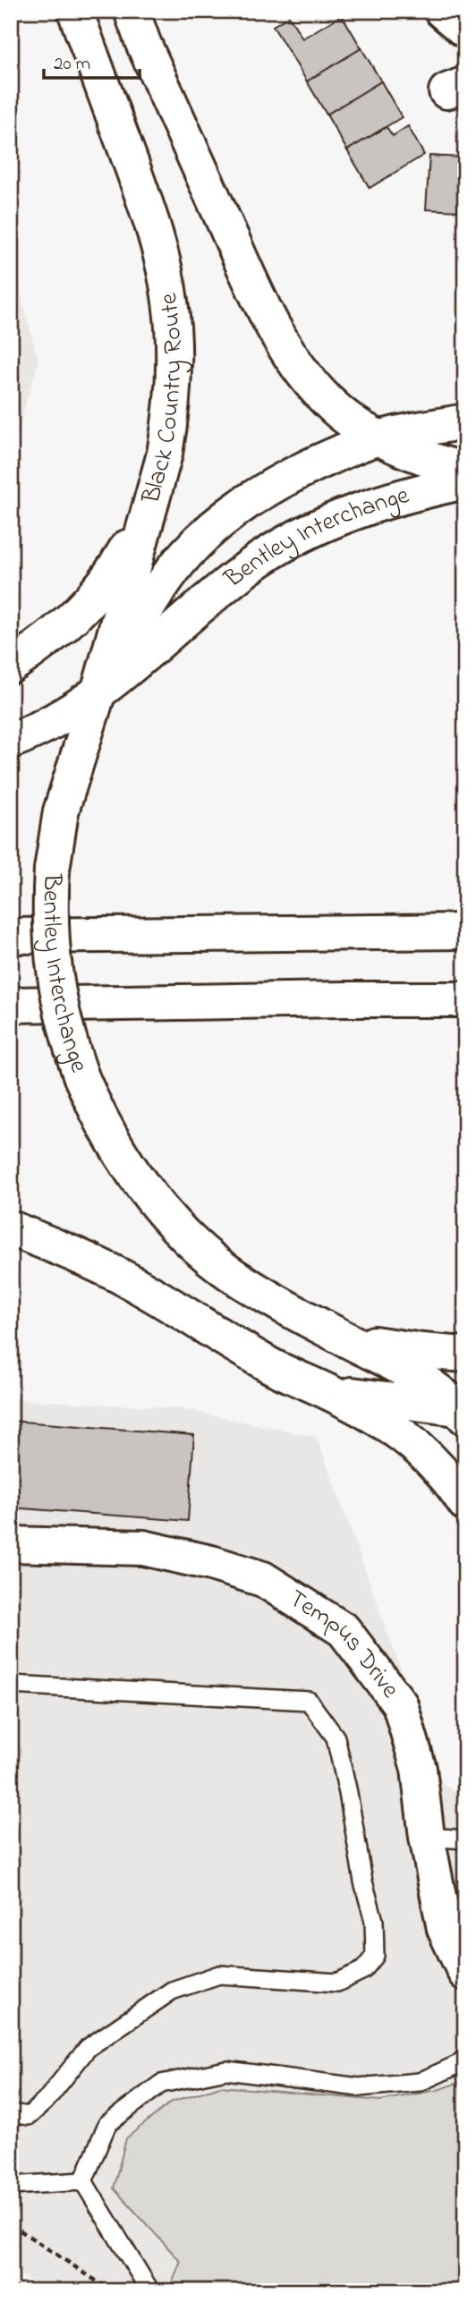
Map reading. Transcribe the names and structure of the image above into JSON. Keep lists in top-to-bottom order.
{
  "streets": {
    "main road": ["Black Country Route", "Bentley Interchange", "Tempus Drive"]
  },
  "crossings": [
    ["Black Country Route", "Bentley Interchange"]
  ],
  "scale_bar": "20 m"
}
